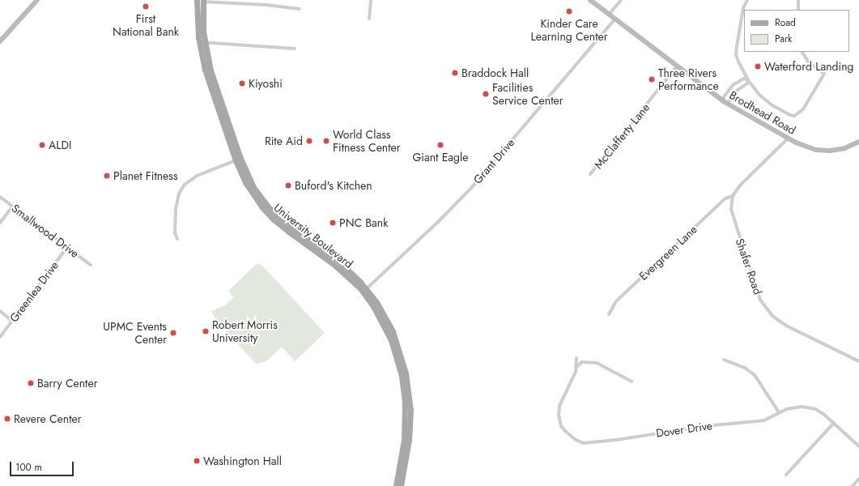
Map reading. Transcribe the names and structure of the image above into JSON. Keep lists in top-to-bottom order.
{
  "streets": {
    "main road": ["Brodhead Road", "University Boulevard"],
    "street": [
      "McClafferty Lane",
      "Grant Drive",
      "Smallwood Drive",
      "Evergreen Lane",
      "Shafer Road",
      "Greenlea Drive",
      "Dover Drive"
    ]
  },
  "crossings": [
    ["Brodhead Road", "McClafferty Lane"],
    ["Brodhead Road", "Grant Drive"],
    ["Grant Drive", "University Boulevard"],
    ["Smallwood Drive", "Greenlea Drive"],
    ["Evergreen Lane", "Shafer Road"]
  ],
  "places": [
    "First National Bank",
    "Kinder Care Learning Center",
    "Waterford Landing",
    "Braddock Hall",
    "Three Rivers Performance",
    "Kiyoshi",
    "Facilities Service Center",
    "Rite Aid",
    "World Class Fitness Center",
    "ALDI",
    "Giant Eagle",
    "Planet Fitness",
    "Buford's Kitchen",
    "PNC Bank",
    "Robert Morris University",
    "UPMC Events Center",
    "Barry Center",
    "Revere Center",
    "Washington Hall"
  ],
  "legend": ["Road", "Park"],
  "scale_bar": "100 m"
}
